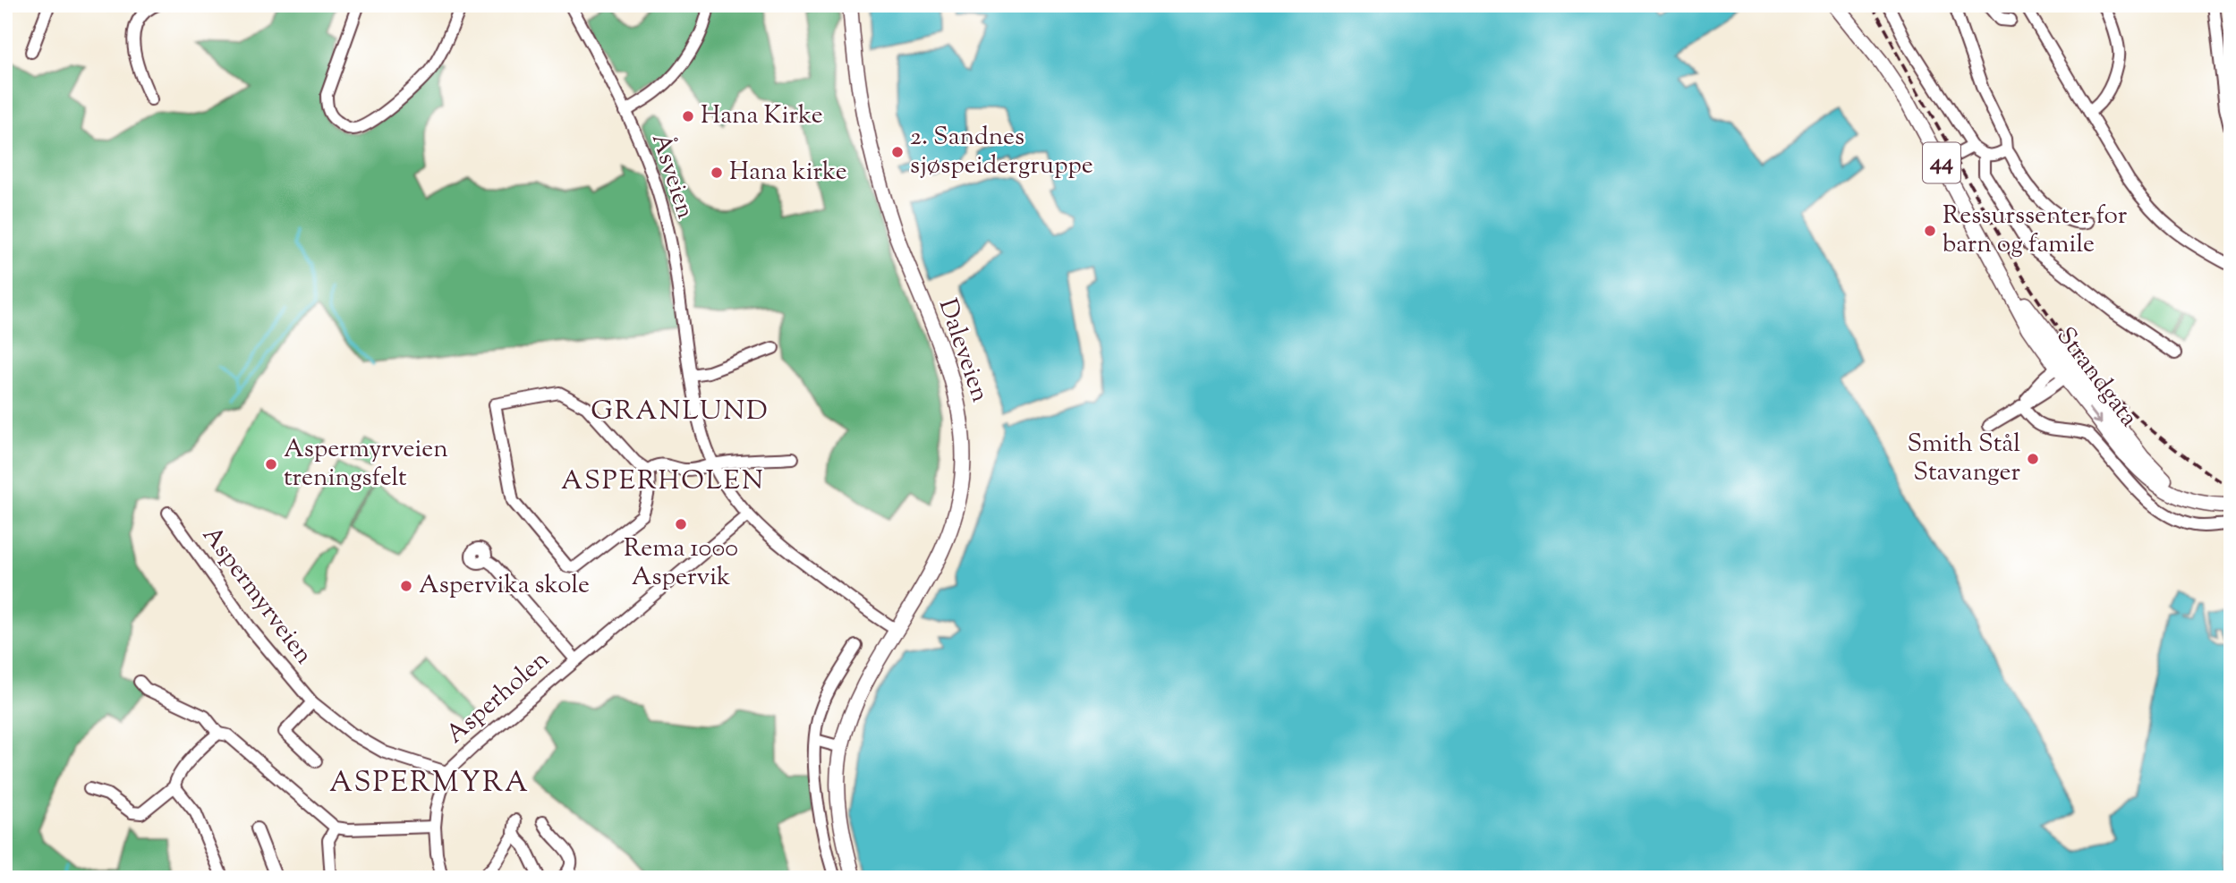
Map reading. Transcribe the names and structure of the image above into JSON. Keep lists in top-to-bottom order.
{
  "streets": {
    "main road": ["44", "Daleveien", "Strandgata"],
    "street": ["Åsveien", "Aspermyrveien", "Asperholen"]
  },
  "crossings": [
    ["Åsveien", "Daleveien"],
    ["Åsveien", "Asperholen"],
    ["Aspermyrveien", "Asperholen"]
  ],
  "districts": ["GRANLUND", "ASPERHOLEN", "ASPERMYRA"],
  "places": [
    "Hana Kirke",
    "2. Sandnes sjøspeidergruppe",
    "Hana kirke",
    "Ressurssenter for barn og famile",
    "Smith Stål Stavanger",
    "Aspermyrveien treningsfelt",
    "Rema 1000 Aspervik",
    "Aspervika skole"
  ]
}
